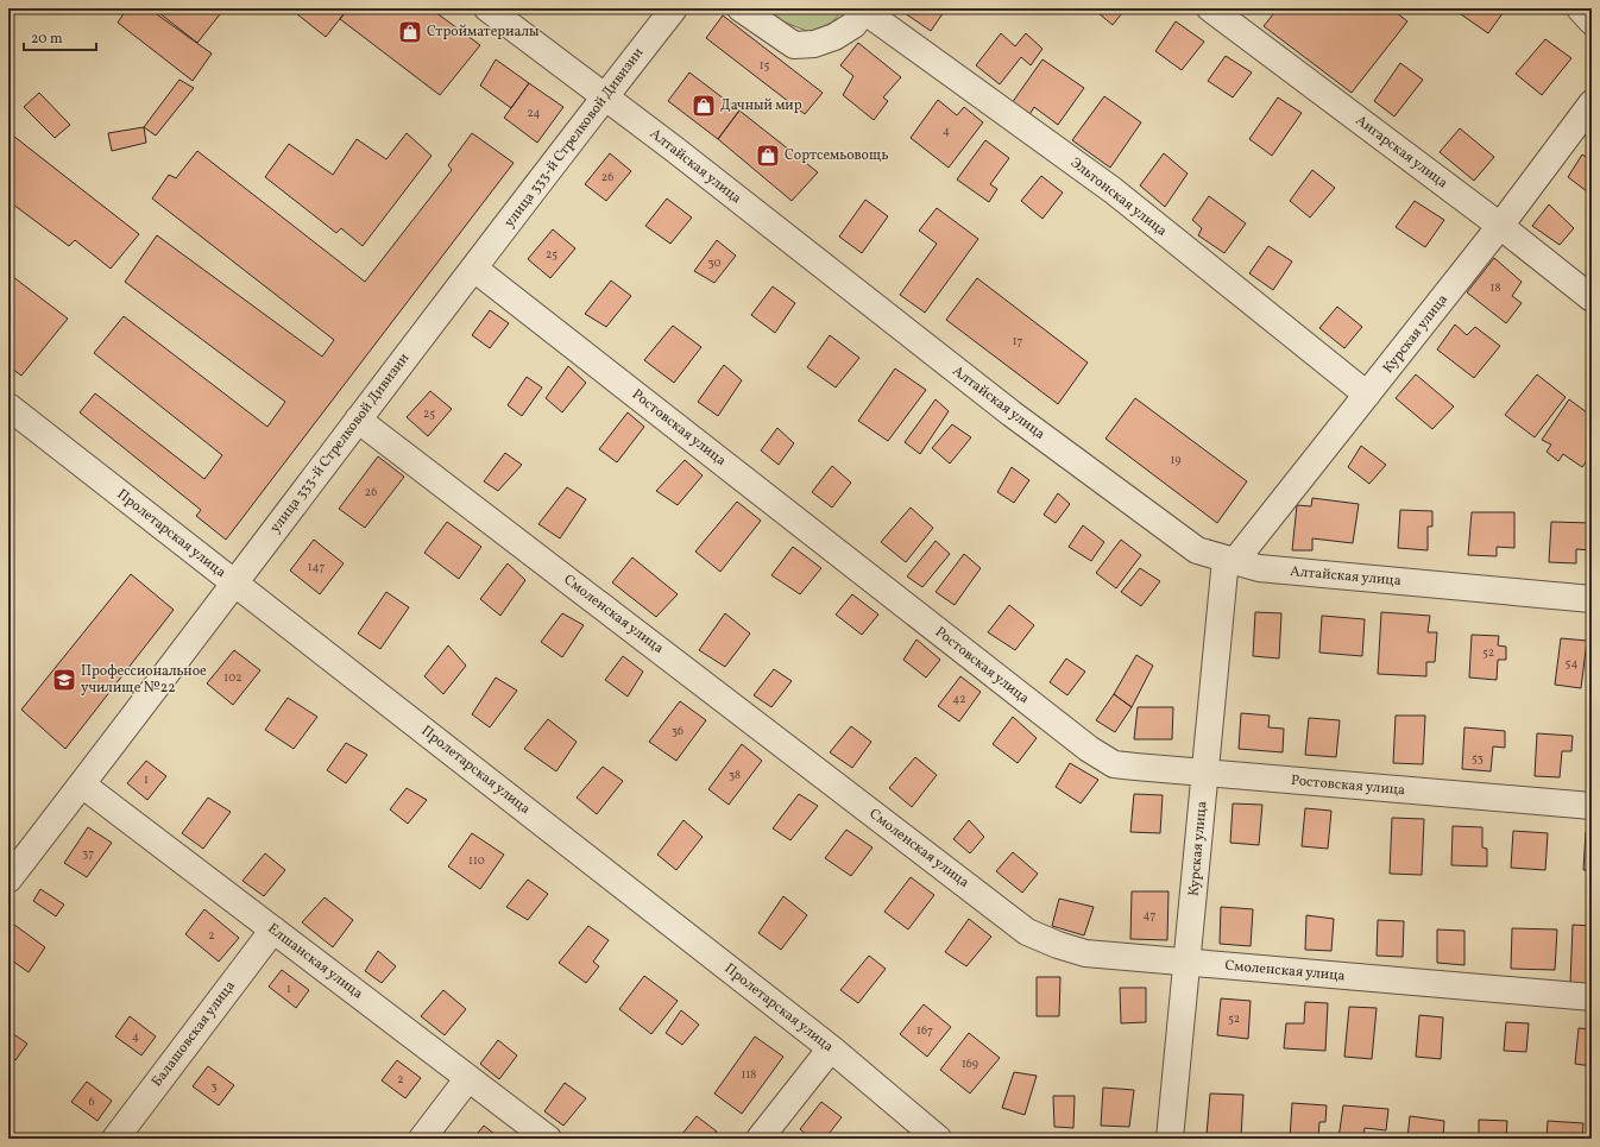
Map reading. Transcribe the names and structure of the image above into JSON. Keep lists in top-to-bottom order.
{
  "streets": {
    "street": [
      "улица 333-й Стрелковой Дивизии",
      "Ангарская улица",
      "Алтайская улица",
      "Эльтонская улица",
      "Курская улица",
      "Ростовская улица",
      "Пролетарская улица",
      "Смоленская улица",
      "Елшанская улица",
      "Балашовская улица"
    ]
  },
  "crossings": [
    ["улица 333-й Стрелковой Дивизии", "Алтайская улица"],
    ["улица 333-й Стрелковой Дивизии", "Ростовская улица"],
    ["улица 333-й Стрелковой Дивизии", "Пролетарская улица"],
    ["улица 333-й Стрелковой Дивизии", "Смоленская улица"],
    ["улица 333-й Стрелковой Дивизии", "Елшанская улица"],
    ["Ангарская улица", "Курская улица"],
    ["Алтайская улица", "Курская улица"],
    ["Эльтонская улица", "Курская улица"],
    ["Курская улица", "Ростовская улица"],
    ["Курская улица", "Смоленская улица"],
    ["Елшанская улица", "Балашовская улица"]
  ],
  "places": {
    "shop": ["Стройматериалы", "Дачный мир", "Сортсемьовощь"],
    "school or university": ["Профессиональное училище №22"]
  },
  "house_numbers": [
    "15",
    "24",
    "4",
    "26",
    "25",
    "30",
    "18",
    "17",
    "25",
    "19",
    "26",
    "147",
    "52",
    "54",
    "102",
    "42",
    "36",
    "53",
    "38",
    "1",
    "37",
    "110",
    "47",
    "2",
    "1",
    "52",
    "167",
    "4",
    "169",
    "118",
    "2",
    "3",
    "6"
  ],
  "scale_bar": "20 m"
}
